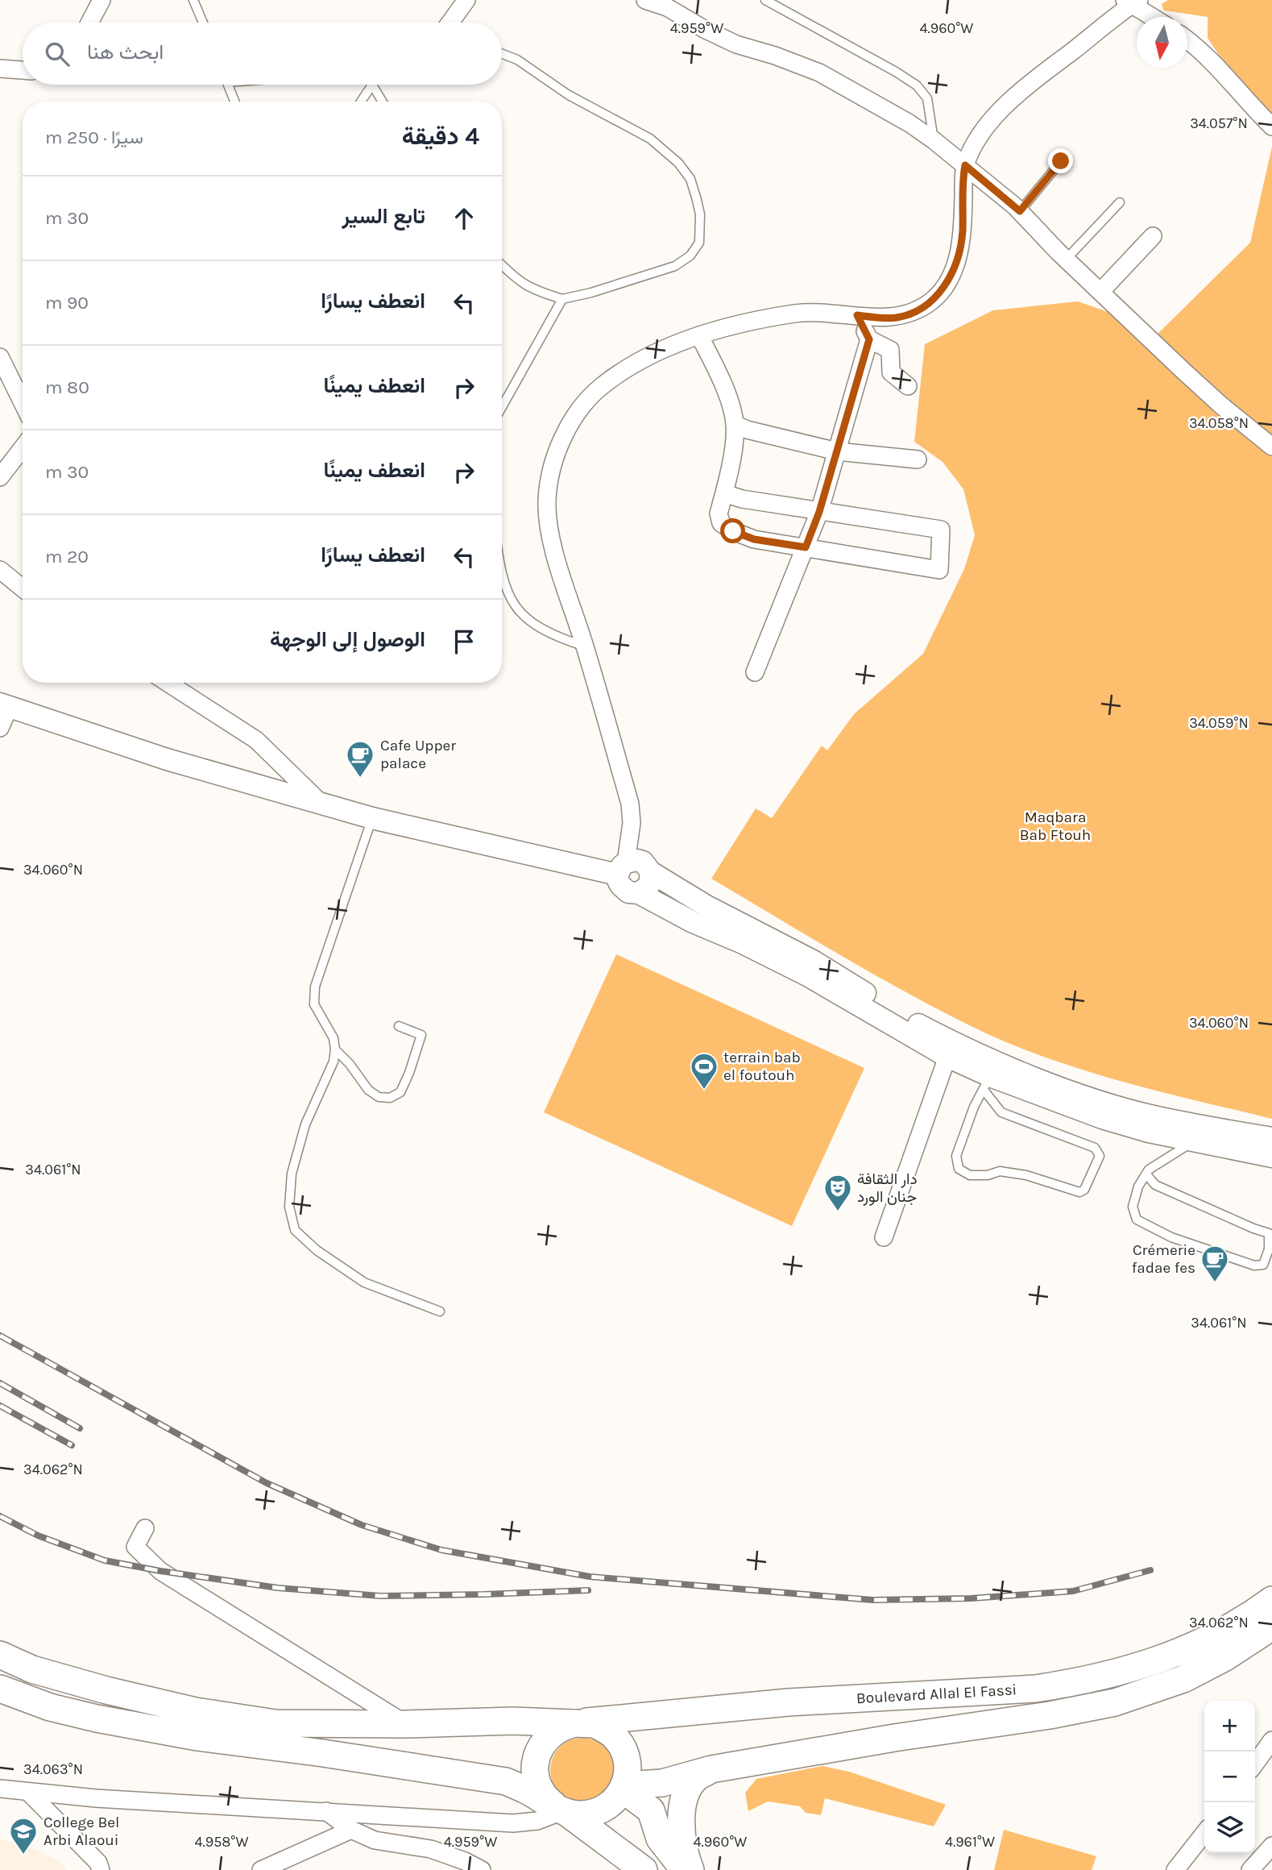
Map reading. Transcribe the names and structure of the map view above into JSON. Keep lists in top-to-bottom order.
{
  "streets": {
    "main road": ["Boulevard Allal El Fassi"]
  },
  "parks": ["Maqbara Bab Ftouh"],
  "places": {
    "cafe": ["Cafe Upper palace", "Crémerie fadae fes"],
    "sports": ["terrain bab el foutouh"],
    "theatre": ["دار الثقافة جنان الورد"],
    "school or university": ["College Bel Arbi Alaoui"]
  },
  "north": "bottom",
  "page": {
    "search": "ابحث هنا",
    "heading": ["4 دقيقة", "سيرًا · 250 m"],
    "list": [
      ["تابع السير", "30 m"],
      ["انعطف يسارًا", "90 m"],
      ["انعطف يمينًا", "80 m"],
      ["انعطف يمينًا", "30 m"],
      ["انعطف يسارًا", "20 m"],
      "الوصول إلى الوجهة"
    ],
    "map_buttons": ["+", "−"]
  },
  "coordinates": [
    "4.959°W",
    "4.960°W",
    "34.057°N",
    "34.058°N",
    "34.059°N",
    "34.060°N",
    "34.061°N",
    "34.062°N",
    "34.063°N",
    "4.958°W",
    "4.961°W"
  ]
}
